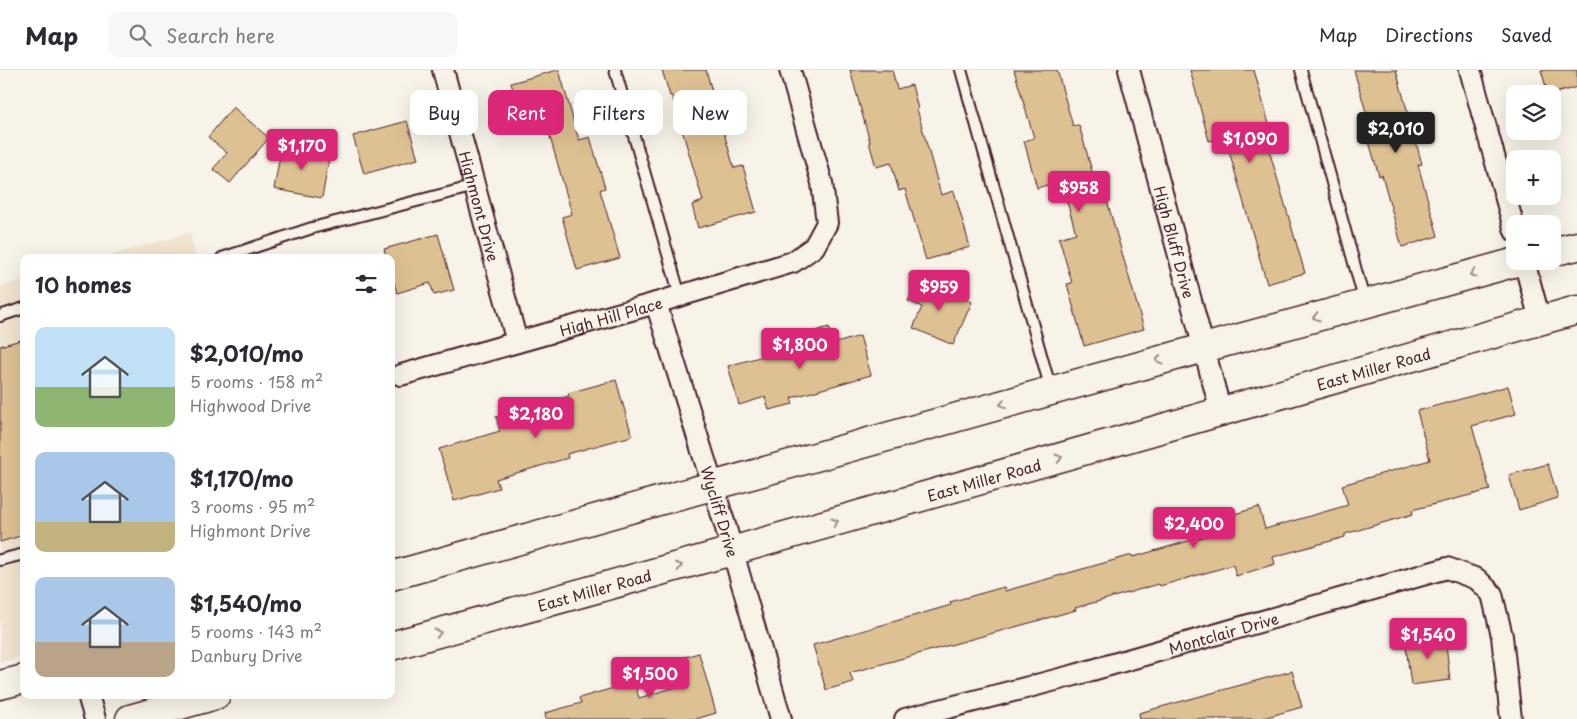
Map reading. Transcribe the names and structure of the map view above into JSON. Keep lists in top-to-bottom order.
{
  "streets": {
    "main road": ["East Miller Road"],
    "street": [
      "Highmont Drive",
      "High Bluff Drive",
      "High Hill Place",
      "Wycliff Drive",
      "Montclair Drive"
    ]
  },
  "crossings": [
    ["Highmont Drive", "High Hill Place"],
    ["High Bluff Drive", "East Miller Road"],
    ["High Hill Place", "Wycliff Drive"],
    ["East Miller Road", "Wycliff Drive"]
  ],
  "page": {
    "header": "Map",
    "search": "Search here",
    "nav": ["Map", "Directions", "Saved"],
    "map_buttons": ["+", "−"],
    "chip": [
      "Buy",
      "Rent",
      "Filters",
      "New"
    ],
    "price": [
      "$2,010",
      "$1,090",
      "$1,170",
      "$958",
      "$959",
      "$1,800",
      "$2,180",
      "$2,400",
      "$1,540",
      "$1,500"
    ],
    "heading": "10 homes",
    "list": [
      {
        "name": "$2,010/mo",
        "note": "5 rooms · 158 m² · Highwood Drive"
      },
      {
        "name": "$1,170/mo",
        "note": "3 rooms · 95 m² · Highmont Drive"
      },
      {
        "name": "$1,540/mo",
        "note": "5 rooms · 143 m² · Danbury Drive"
      }
    ]
  }
}
